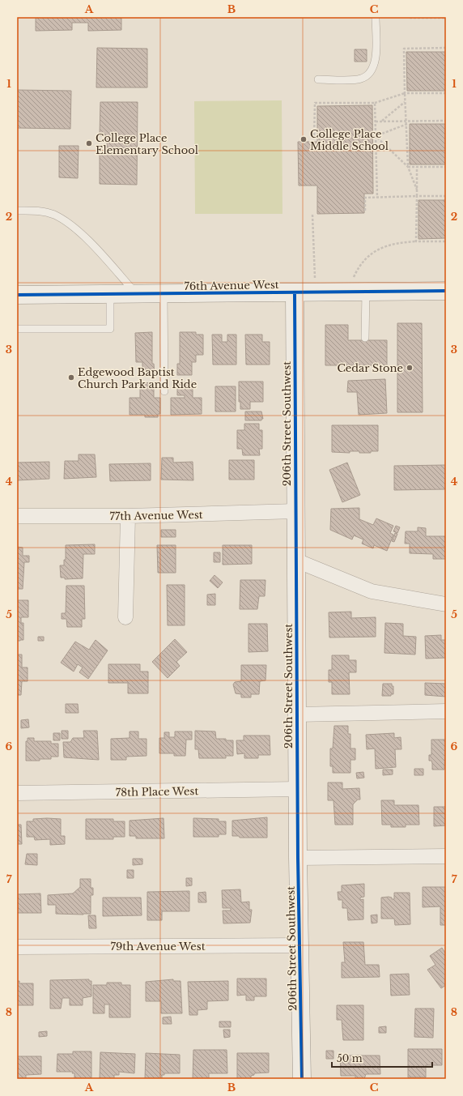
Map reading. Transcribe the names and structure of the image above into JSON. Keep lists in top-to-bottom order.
{
  "streets": {
    "street": [
      "76th Avenue West",
      "206th Street Southwest",
      "77th Avenue West",
      "78th Place West",
      "79th Avenue West"
    ]
  },
  "crossings": [
    ["76th Avenue West", "206th Street Southwest"],
    ["206th Street Southwest", "77th Avenue West"],
    ["206th Street Southwest", "78th Place West"],
    ["206th Street Southwest", "79th Avenue West"]
  ],
  "places": [
    "College Place Middle School",
    "College Place Elementary School",
    "Cedar Stone",
    "Edgewood Baptist Church Park and Ride"
  ],
  "scale_bar": "50 m",
  "grid": {
    "columns": ["A", "B", "C"],
    "rows": [
      "1",
      "2",
      "3",
      "4",
      "5",
      "6",
      "7",
      "8"
    ]
  }
}
